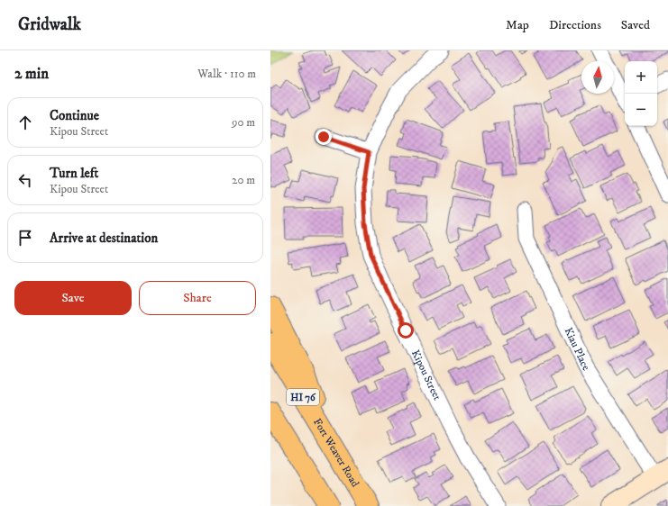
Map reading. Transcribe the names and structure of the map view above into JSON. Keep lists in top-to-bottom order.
{
  "streets": {
    "highway": ["HI 76", "Fort Weaver Road"],
    "street": ["Kiau Place", "Kipou Street"]
  },
  "north": "top",
  "page": {
    "header": "Gridwalk",
    "nav": ["Map", "Directions", "Saved"],
    "heading": ["2 min", "Walk · 110 m"],
    "map_buttons": ["+", "−"],
    "list": [
      ["Continue", "Kipou Street", "90 m"],
      ["Turn left", "Kipou Street", "20 m"],
      "Arrive at destination"
    ],
    "buttons": ["Save", "Share"]
  }
}
